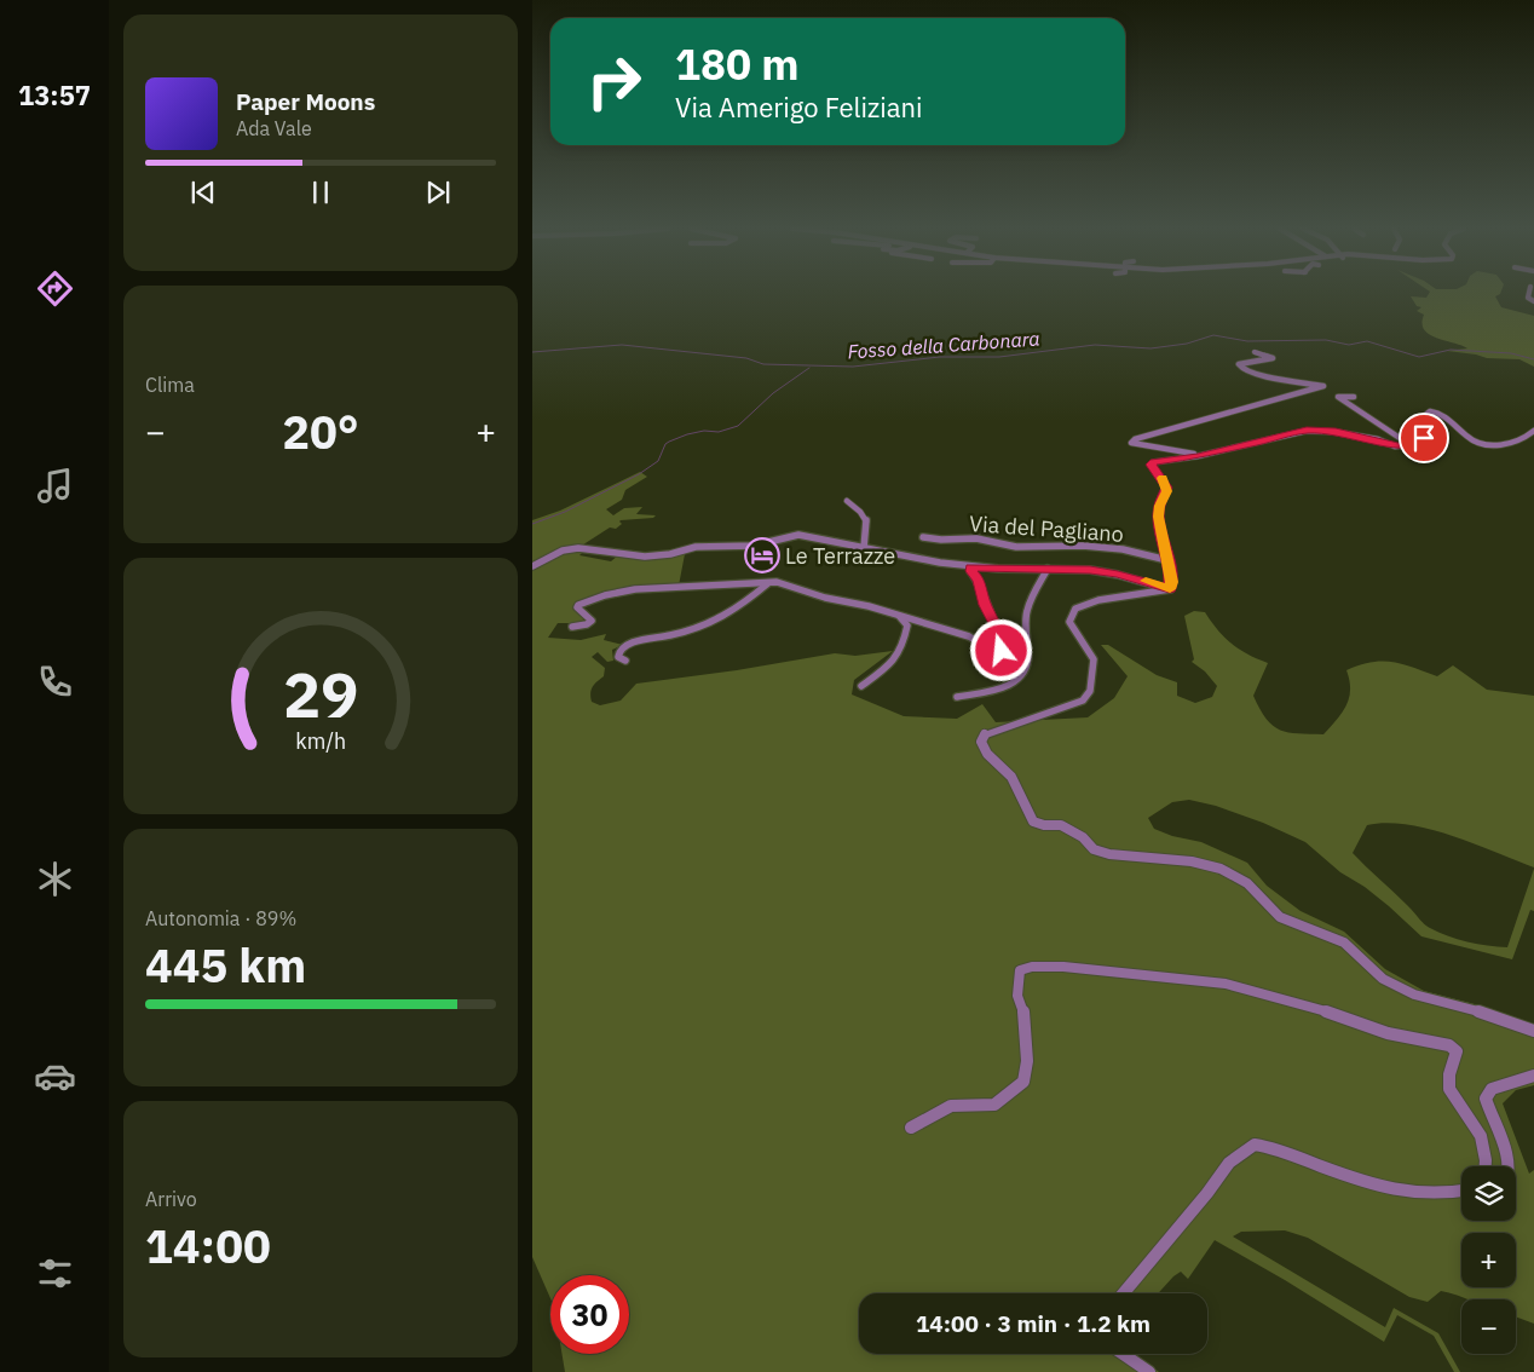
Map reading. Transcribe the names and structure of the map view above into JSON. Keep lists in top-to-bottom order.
{
  "streets": {
    "street": ["Via del Pagliano"]
  },
  "water": ["Fosso della Carbonara"],
  "places": {
    "hotel": ["Le Terrazze"]
  },
  "page": {
    "tabs": "13:57",
    "turn": ["180 m", "Via Amerigo Feliziani"],
    "song": ["Paper Moons", "Ada Vale"],
    "tile": [
      "Clima",
      ["Autonomia · 89%", "445 km"],
      ["Arrivo", "14:00"]
    ],
    "heat": ["−", "20°", "+"],
    "map_buttons": ["+", "−"],
    "limit": "30",
    "trip": "14:00 · 3 min · 1.2 km",
    "gauge": ["29", "km/h"]
  }
}
